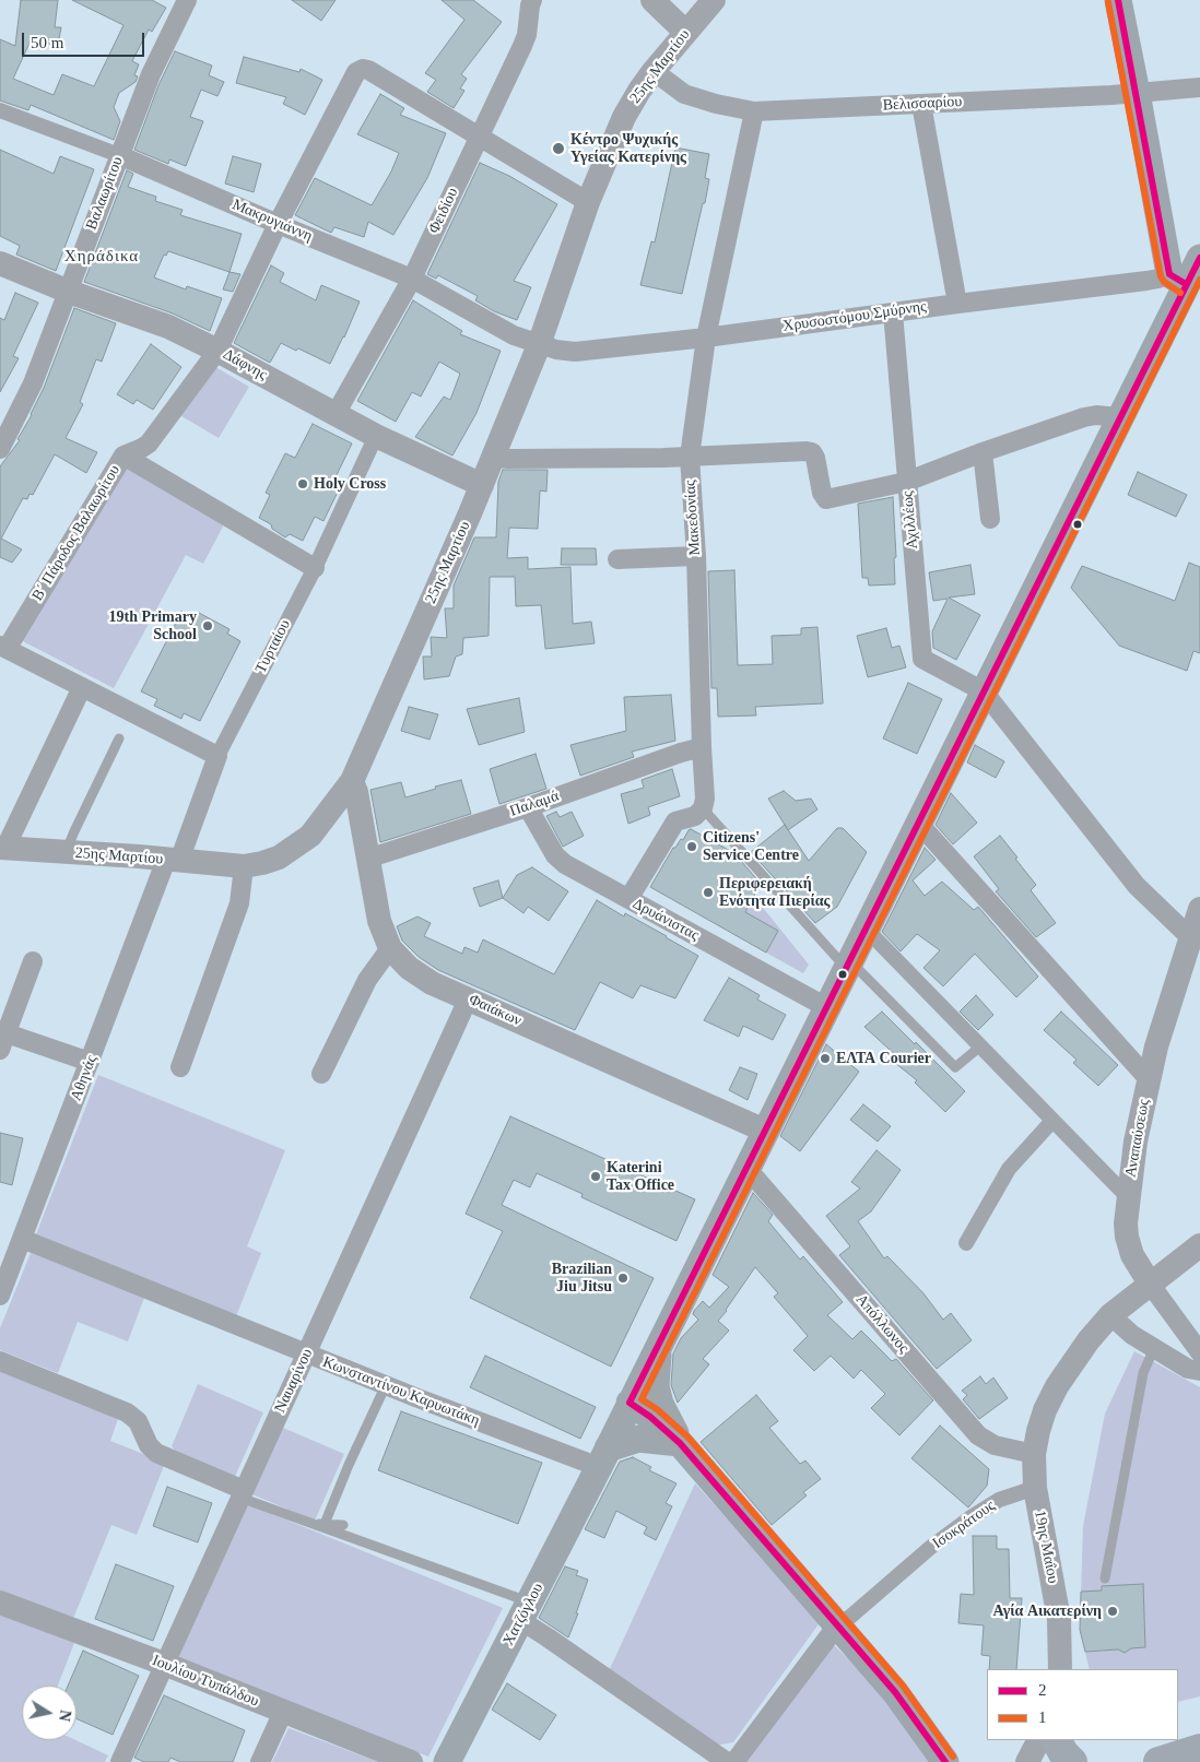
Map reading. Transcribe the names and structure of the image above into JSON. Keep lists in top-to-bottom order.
{
  "streets": {
    "main road": ["Χατζόγλου"],
    "street": [
      "25ης Μαρτίου",
      "Βελισσαρίου",
      "Βαλαωρίτου",
      "Φειδίου",
      "Μακρυγιάννη",
      "Χρυσοστόμου Σμύρνης",
      "Δάφνης",
      "Μακεδονίας",
      "Αχιλλέως",
      "Β΄ Πάροδος Βαλαωρίτου",
      "Τυρταίου",
      "Παλαμά",
      "Δρυάνιστας",
      "Φαιάκων",
      "Αθηνάς",
      "Αναπαύσεως",
      "Απόλλωνος",
      "Ναυαρίνου",
      "Κωνσταντίνου Καρυωτάκη",
      "Ισοκράτους",
      "19ης Μαΐου",
      "Ιουλίου Τυπάλδου"
    ]
  },
  "crossings": [
    ["25ης Μαρτίου", "Βελισσαρίου"],
    ["25ης Μαρτίου", "Μακρυγιάννη"],
    ["25ης Μαρτίου", "Χρυσοστόμου Σμύρνης"],
    ["25ης Μαρτίου", "Δάφνης"],
    ["25ης Μαρτίου", "Τυρταίου"],
    ["25ης Μαρτίου", "Φαιάκων"],
    ["25ης Μαρτίου", "Αθηνάς"],
    ["Βελισσαρίου", "Μακεδονίας"],
    ["Βαλαωρίτου", "Μακρυγιάννη"],
    ["Βαλαωρίτου", "Δάφνης"],
    ["Φειδίου", "Μακρυγιάννη"],
    ["Φειδίου", "Δάφνης"],
    ["Φειδίου", "Β΄ Πάροδος Βαλαωρίτου"],
    ["Μακρυγιάννη", "Χρυσοστόμου Σμύρνης"],
    ["Μακρυγιάννη", "Β΄ Πάροδος Βαλαωρίτου"],
    ["Χρυσοστόμου Σμύρνης", "Μακεδονίας"],
    ["Χρυσοστόμου Σμύρνης", "Αχιλλέως"],
    ["Χρυσοστόμου Σμύρνης", "Χατζόγλου"],
    ["Δάφνης", "Β΄ Πάροδος Βαλαωρίτου"],
    ["Δάφνης", "Τυρταίου"],
    ["Μακεδονίας", "Παλαμά"],
    ["Αχιλλέως", "Χατζόγλου"],
    ["Τυρταίου", "Αθηνάς"],
    ["Παλαμά", "Δρυάνιστας"],
    ["Παλαμά", "Φαιάκων"],
    ["Δρυάνιστας", "Χατζόγλου"],
    ["Φαιάκων", "Ναυαρίνου"],
    ["Φαιάκων", "Χατζόγλου"],
    ["Αθηνάς", "Κωνσταντίνου Καρυωτάκη"],
    ["Απόλλωνος", "Χατζόγλου"],
    ["Ναυαρίνου", "Κωνσταντίνου Καρυωτάκη"],
    ["Ναυαρίνου", "Ιουλίου Τυπάλδου"],
    ["Κωνσταντίνου Καρυωτάκη", "Χατζόγλου"],
    ["Ισοκράτους", "19ης Μαΐου"]
  ],
  "districts": ["Χηράδικα"],
  "places": [
    "Κέντρο Ψυχικής Υγείας Κατερίνης",
    "Holy Cross",
    "19th Primary School",
    "Citizens' Service Centre",
    "Περιφερειακή Ενότητα Πιερίας",
    "ΕΛΤΑ Courier",
    "Katerini Tax Office",
    "Brazilian Jiu Jitsu",
    "Αγία Αικατερίνη"
  ],
  "lines": ["transit line 2", "transit line 1"],
  "legend": ["2", "1"],
  "scale_bar": "50 m",
  "north": "right"
}
